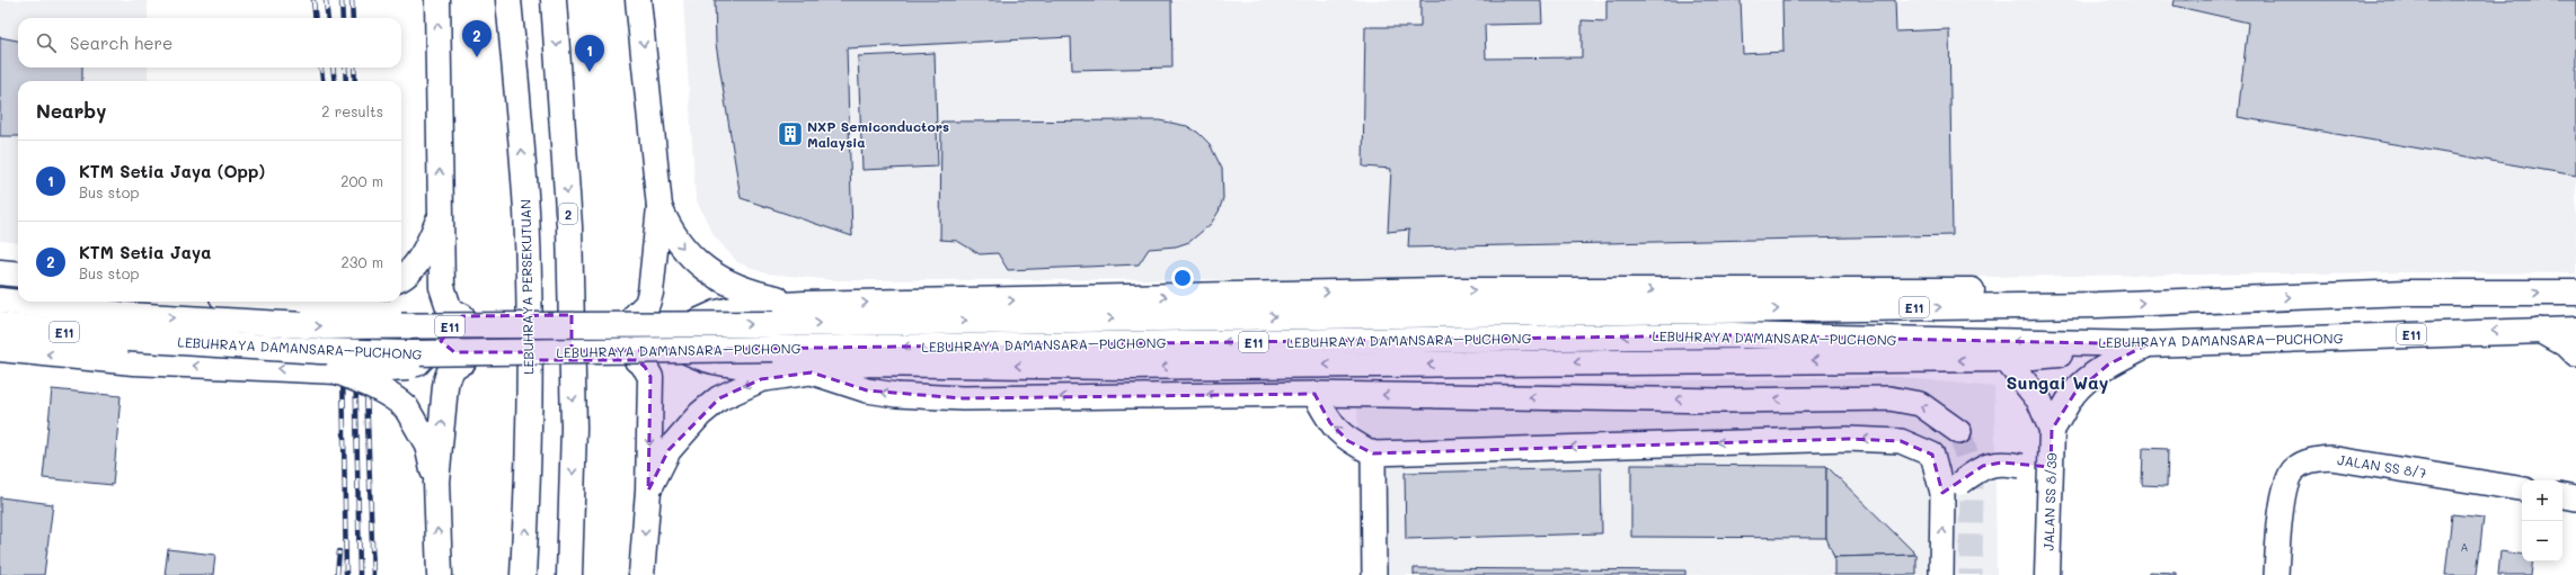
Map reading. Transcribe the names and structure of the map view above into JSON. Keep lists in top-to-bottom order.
{
  "streets": {
    "main road": [
      "2",
      "LEBUHRAYA PERSEKUTUAN",
      "E11",
      "LEBUHRAYA DAMANSARA–PUCHONG",
      "JALAN SS 8/39"
    ],
    "street": ["JALAN SS 8/7"]
  },
  "districts": ["Sungai Way"],
  "places": {
    "building": ["NXP Semiconductors Malaysia"]
  },
  "house_numbers": ["A"],
  "page": {
    "search": "Search here",
    "pins": ["2", "1"],
    "heading": ["Nearby", "2 results"],
    "list": [
      {
        "mark": "1",
        "name": "KTM Setia Jaya (Opp)",
        "note": "Bus stop",
        "value": "200 m"
      },
      {
        "mark": "2",
        "name": "KTM Setia Jaya",
        "note": "Bus stop",
        "value": "230 m"
      }
    ],
    "map_buttons": ["+", "−"]
  }
}
